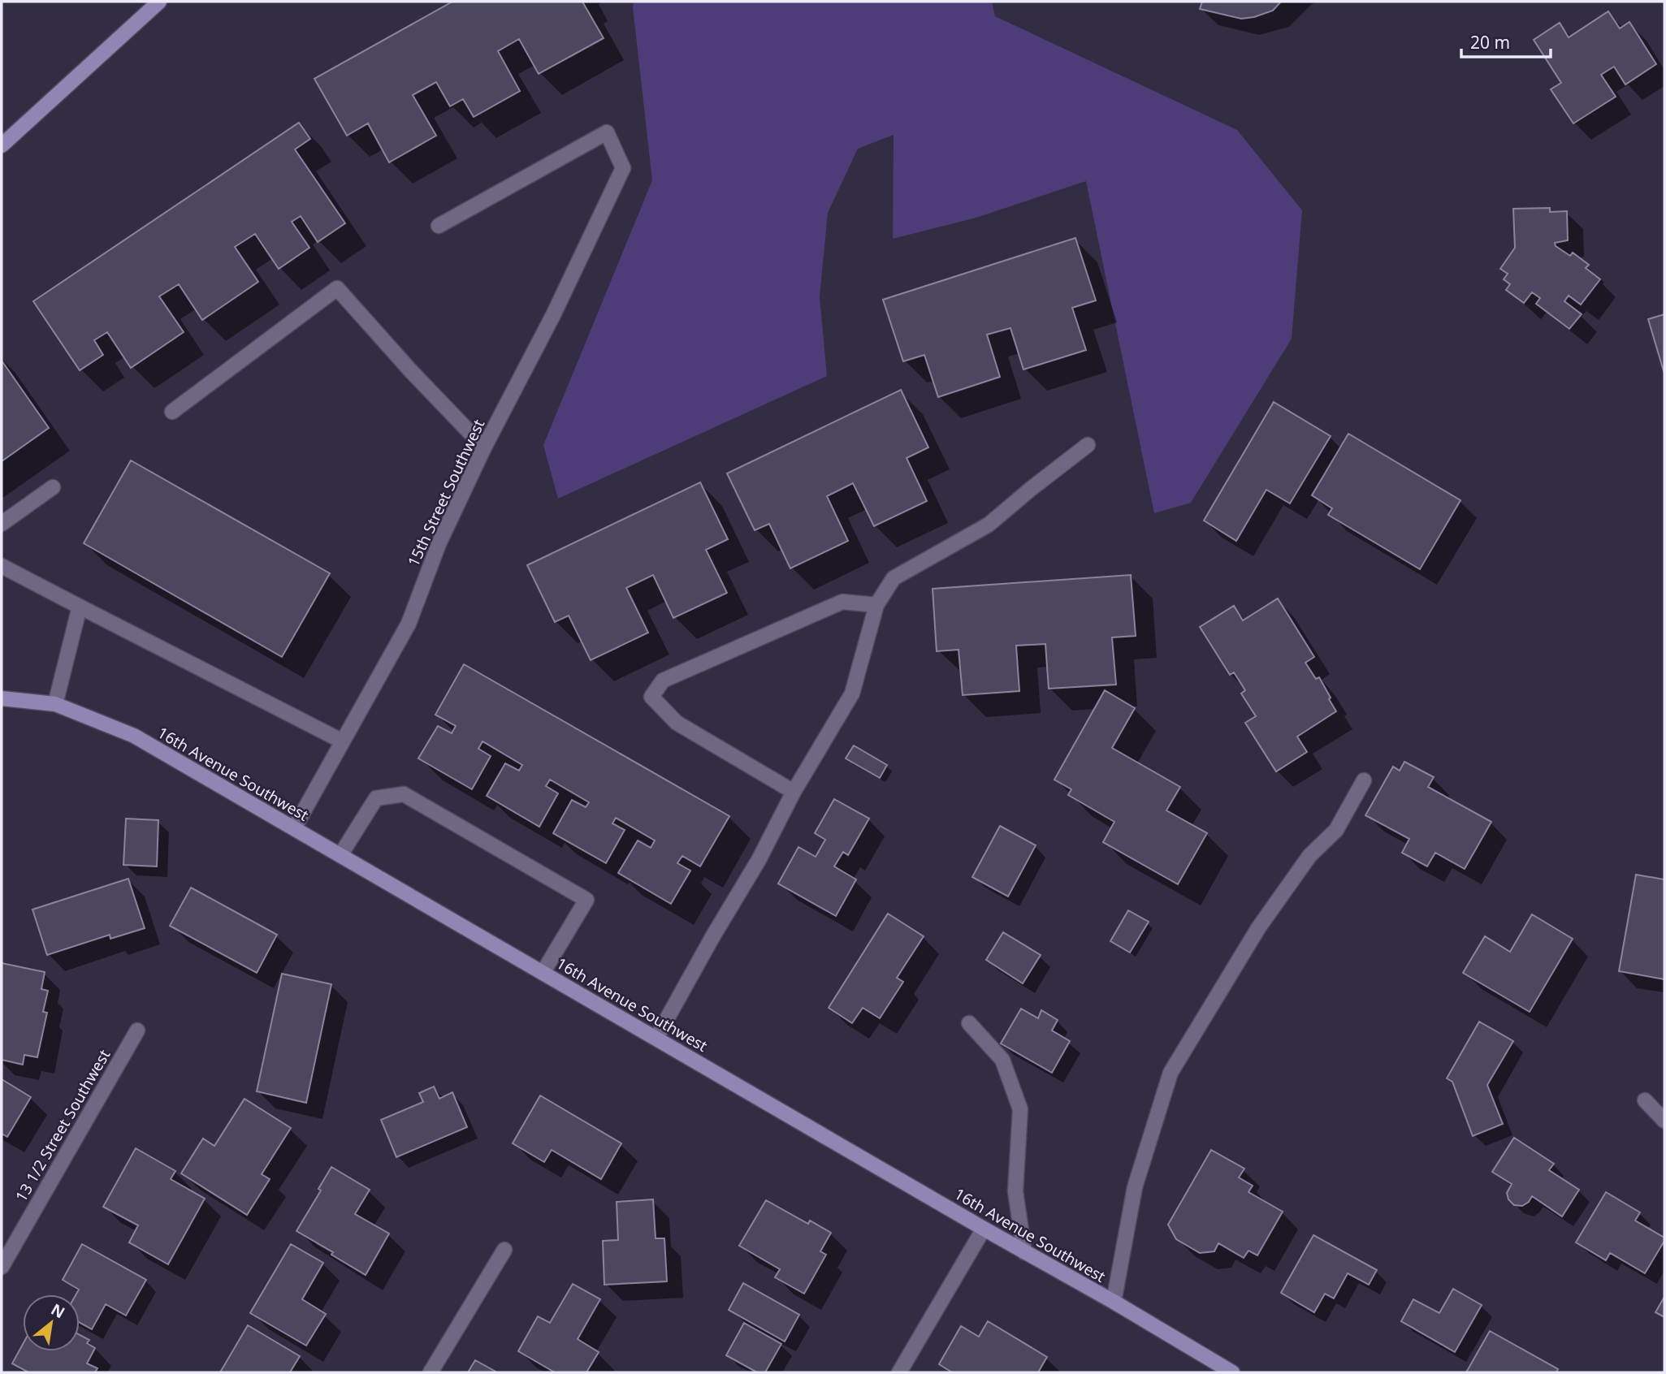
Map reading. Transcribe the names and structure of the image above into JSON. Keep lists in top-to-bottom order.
{
  "streets": {
    "street": ["15th Street Southwest", "16th Avenue Southwest", "13 1/2 Street Southwest"]
  },
  "crossings": [
    ["15th Street Southwest", "16th Avenue Southwest"]
  ],
  "scale_bar": "20 m",
  "north": "top right"
}
